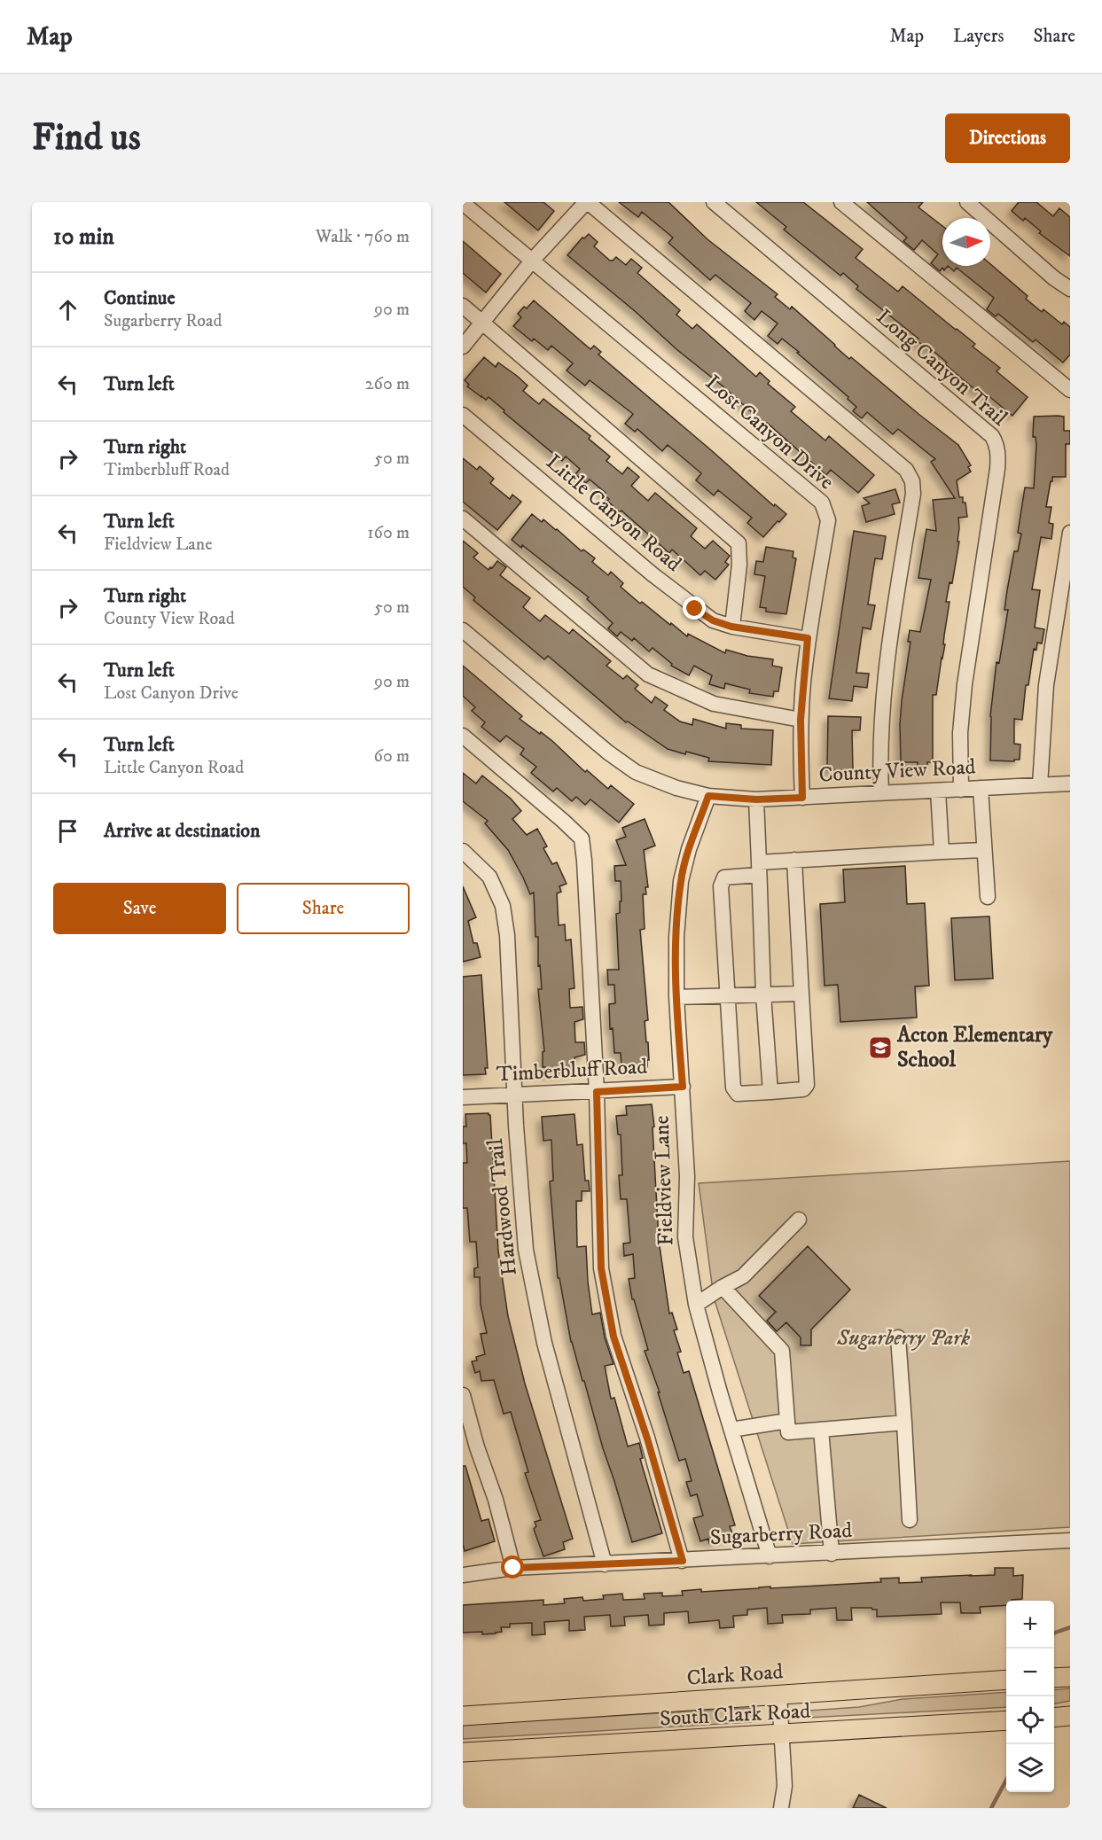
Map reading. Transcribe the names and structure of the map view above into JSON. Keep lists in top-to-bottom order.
{
  "streets": {
    "main road": ["Clark Road", "South Clark Road"],
    "street": [
      "Long Canyon Trail",
      "Lost Canyon Drive",
      "Little Canyon Road",
      "County View Road",
      "Timberbluff Road",
      "Fieldview Lane",
      "Hardwood Trail",
      "Sugarberry Road"
    ]
  },
  "crossings": [
    ["Long Canyon Trail", "County View Road"],
    ["Lost Canyon Drive", "Little Canyon Road"],
    ["Lost Canyon Drive", "County View Road"],
    ["County View Road", "Fieldview Lane"],
    ["Timberbluff Road", "Fieldview Lane"],
    ["Timberbluff Road", "Hardwood Trail"],
    ["Fieldview Lane", "Sugarberry Road"],
    ["Hardwood Trail", "Sugarberry Road"]
  ],
  "parks": ["Sugarberry Park"],
  "places": {
    "school or university": ["Acton Elementary School"]
  },
  "north": "right",
  "page": {
    "header": "Map",
    "nav": ["Map", "Layers", "Share"],
    "buttons": [
      "Directions",
      ["Save", "Share"]
    ],
    "title": "Find us",
    "heading": ["10 min", "Walk · 760 m"],
    "list": [
      ["Continue", "Sugarberry Road", "90 m"],
      ["Turn left", "260 m"],
      ["Turn right", "Timberbluff Road", "50 m"],
      ["Turn left", "Fieldview Lane", "160 m"],
      ["Turn right", "County View Road", "50 m"],
      ["Turn left", "Lost Canyon Drive", "90 m"],
      ["Turn left", "Little Canyon Road", "60 m"],
      "Arrive at destination"
    ],
    "map_buttons": ["+", "−"]
  }
}
